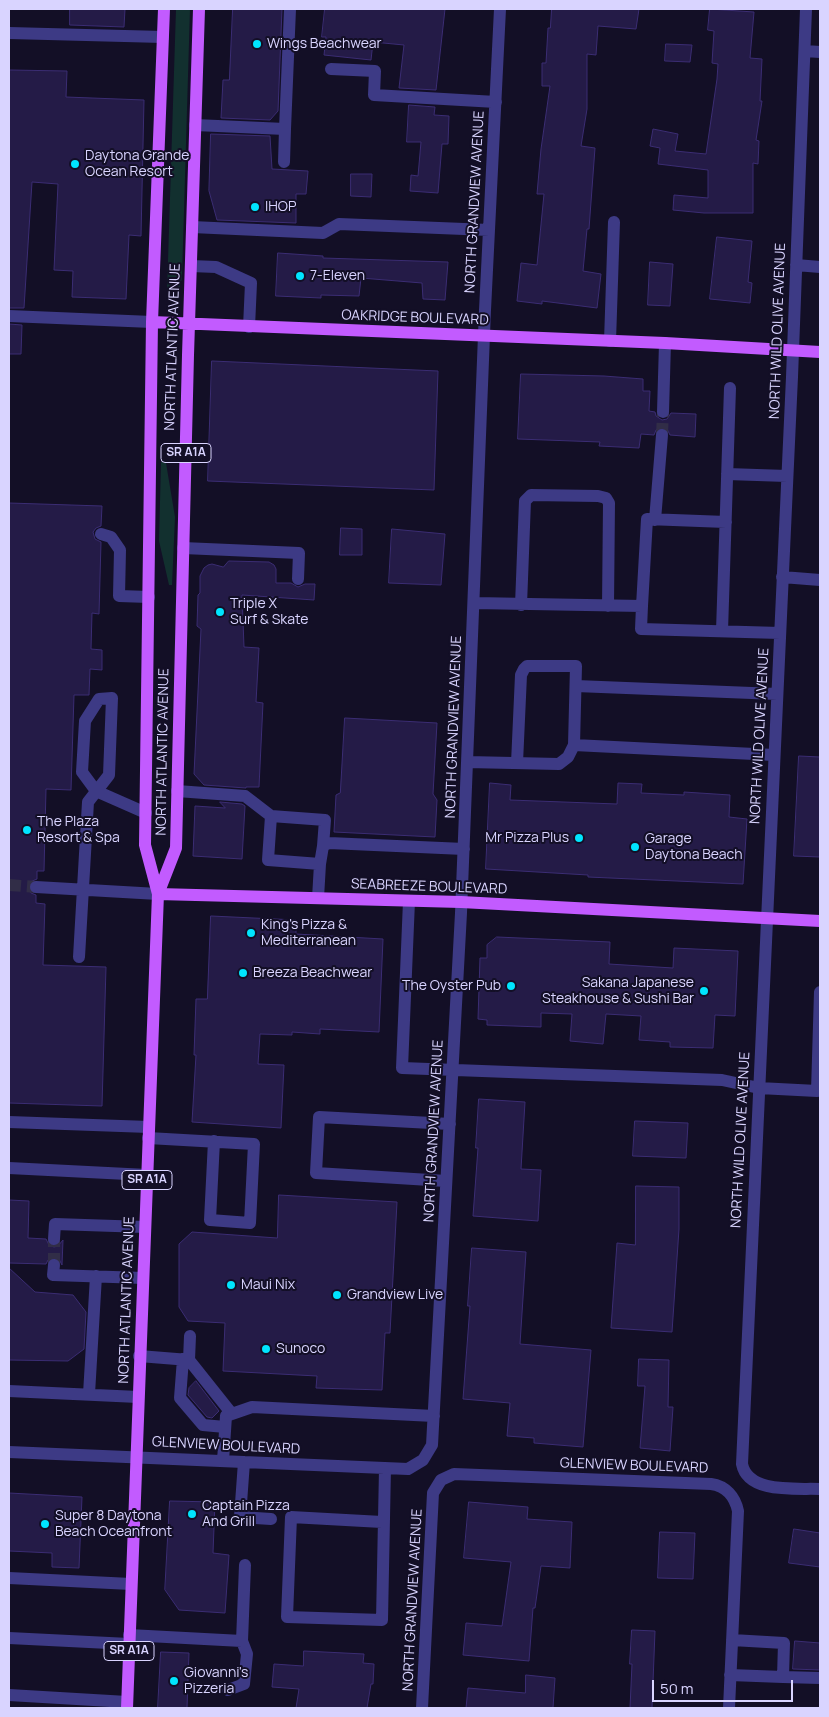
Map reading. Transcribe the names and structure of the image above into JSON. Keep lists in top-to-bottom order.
{
  "streets": {
    "main road": [
      "OAKRIDGE BOULEVARD",
      "NORTH ATLANTIC AVENUE",
      "SR A1A",
      "SEABREEZE BOULEVARD"
    ],
    "street": ["NORTH GRANDVIEW AVENUE", "NORTH WILD OLIVE AVENUE", "GLENVIEW BOULEVARD"]
  },
  "crossings": [
    ["NORTH GRANDVIEW AVENUE", "OAKRIDGE BOULEVARD"],
    ["NORTH GRANDVIEW AVENUE", "SEABREEZE BOULEVARD"],
    ["NORTH GRANDVIEW AVENUE", "GLENVIEW BOULEVARD"],
    ["OAKRIDGE BOULEVARD", "NORTH WILD OLIVE AVENUE"],
    ["OAKRIDGE BOULEVARD", "NORTH ATLANTIC AVENUE"],
    ["NORTH WILD OLIVE AVENUE", "SEABREEZE BOULEVARD"],
    ["NORTH ATLANTIC AVENUE", "SEABREEZE BOULEVARD"],
    ["NORTH ATLANTIC AVENUE", "GLENVIEW BOULEVARD"]
  ],
  "places": [
    "Wings Beachwear",
    "Daytona Grande Ocean Resort",
    "IHOP",
    "7-Eleven",
    "Triple X Surf & Skate",
    "The Plaza Resort & Spa",
    "Mr Pizza Plus",
    "Garage Daytona Beach",
    "King's Pizza & Mediterranean",
    "Breeza Beachwear",
    "The Oyster Pub",
    "Sakana Japanese Steakhouse & Sushi Bar",
    "Maui Nix",
    "Grandview Live",
    "Sunoco",
    "Captain Pizza And Grill",
    "Super 8 Daytona Beach Oceanfront",
    "Giovanni's Pizzeria"
  ],
  "scale_bar": "50 m"
}
